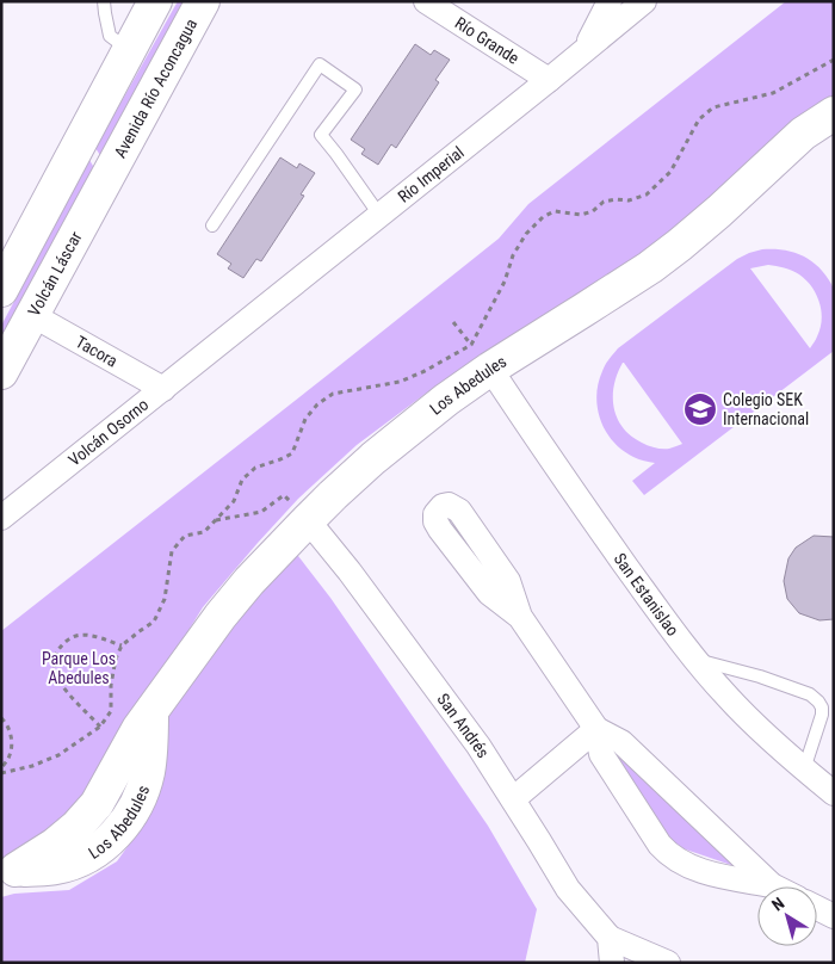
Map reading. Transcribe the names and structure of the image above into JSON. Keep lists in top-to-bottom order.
{
  "streets": {
    "street": [
      "Río Grande",
      "Avenida Río Aconcagua",
      "Río Imperial",
      "Volcán Láscar",
      "Tacora",
      "Los Abedules",
      "Volcán Osorno",
      "San Estanislao",
      "San Andrés"
    ]
  },
  "crossings": [
    ["Río Grande", "Río Imperial"],
    ["Avenida Río Aconcagua", "Volcán Láscar"],
    ["Río Imperial", "Volcán Osorno"],
    ["Volcán Láscar", "Tacora"],
    ["Tacora", "Volcán Osorno"],
    ["Los Abedules", "San Estanislao"],
    ["Los Abedules", "San Andrés"]
  ],
  "parks": ["Parque Los Abedules"],
  "places": {
    "school or university": ["Colegio SEK Internacional"]
  },
  "north": "top left"
}
